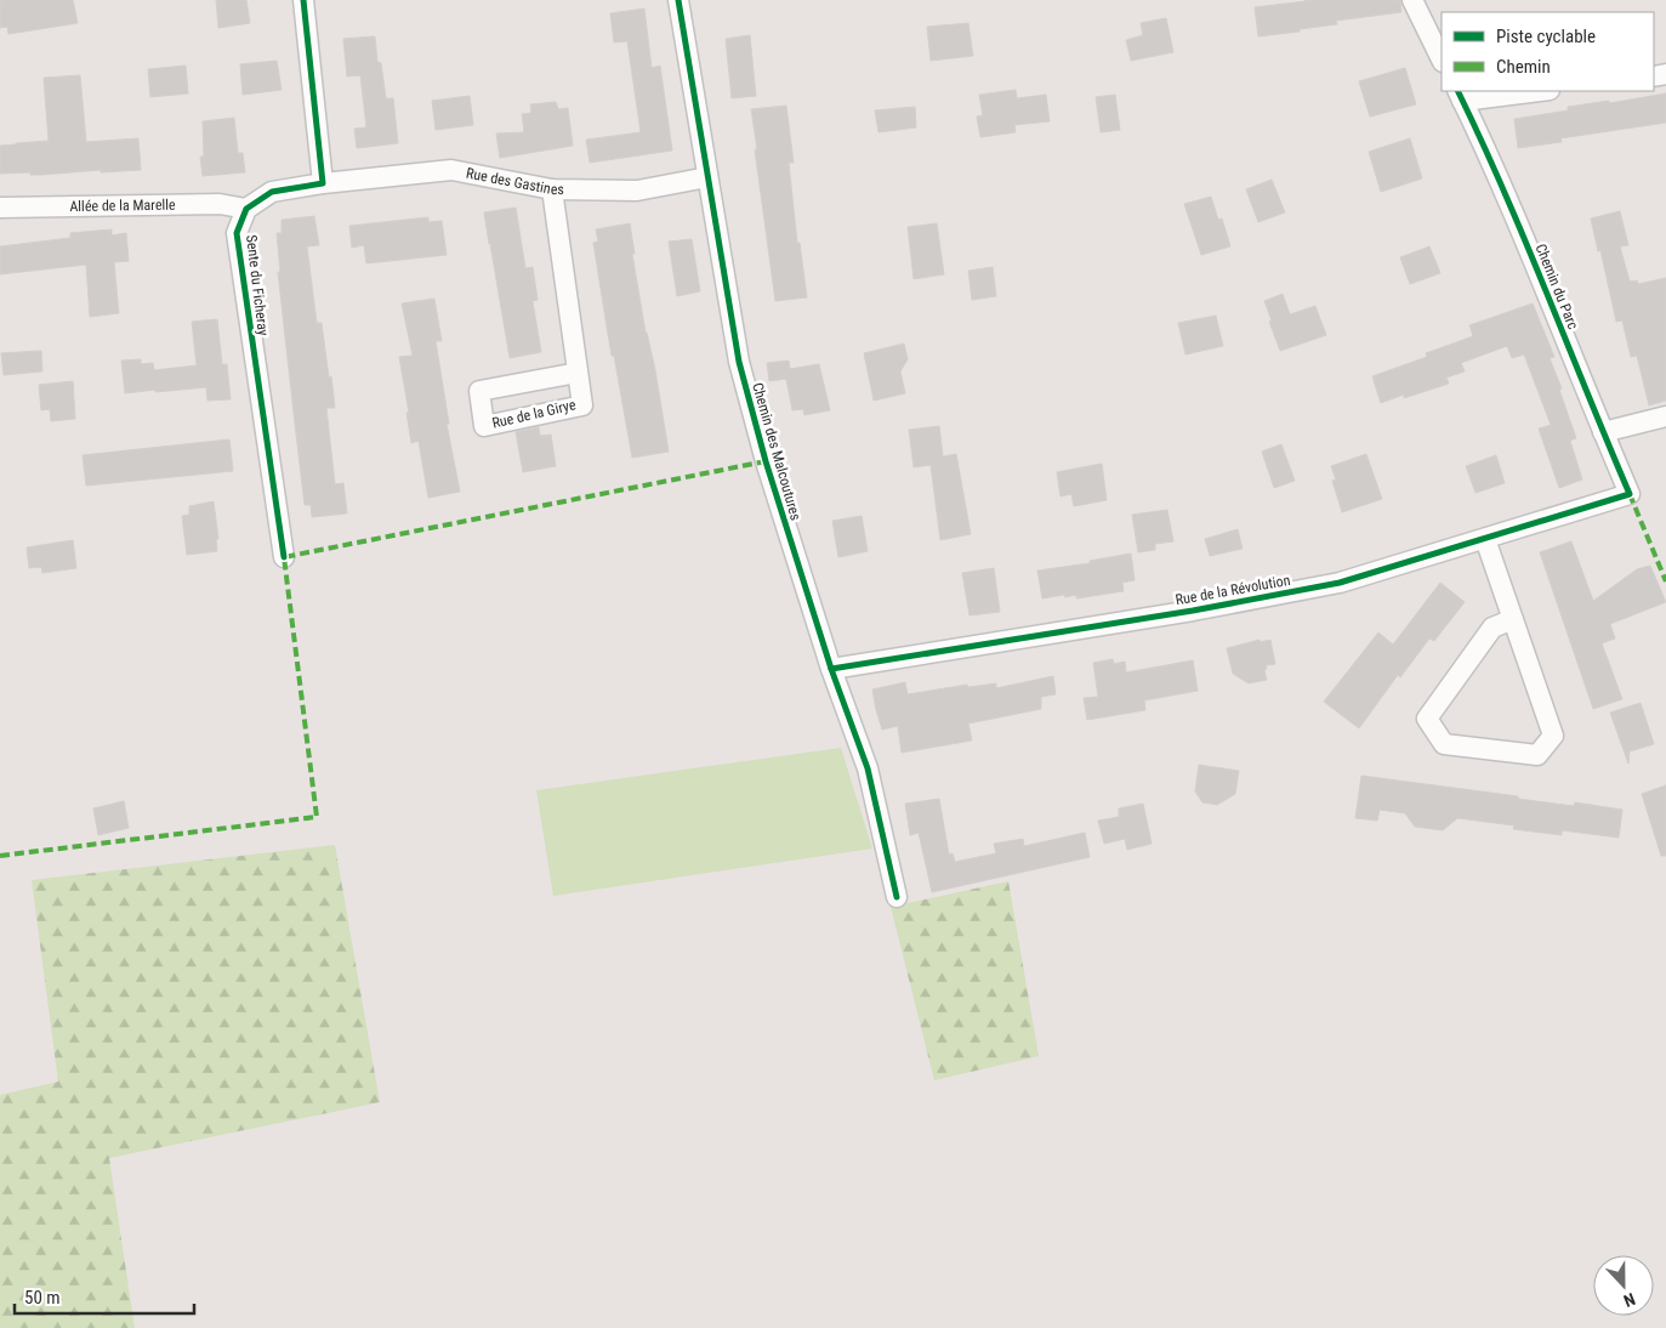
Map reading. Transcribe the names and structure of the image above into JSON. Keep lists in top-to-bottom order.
{
  "streets": {
    "street": [
      "Rue des Gastines",
      "Allée de la Marelle",
      "Sente du Ficheray",
      "Chemin du Parc",
      "Rue de la Girye",
      "Chemin des Malcoutures",
      "Rue de la Révolution"
    ]
  },
  "crossings": [
    ["Rue des Gastines", "Rue de la Girye"],
    ["Rue des Gastines", "Chemin des Malcoutures"],
    ["Allée de la Marelle", "Sente du Ficheray"],
    ["Chemin du Parc", "Rue de la Révolution"],
    ["Chemin des Malcoutures", "Rue de la Révolution"]
  ],
  "legend": ["Piste cyclable", "Chemin"],
  "scale_bar": "50 m",
  "north": "bottom"
}
